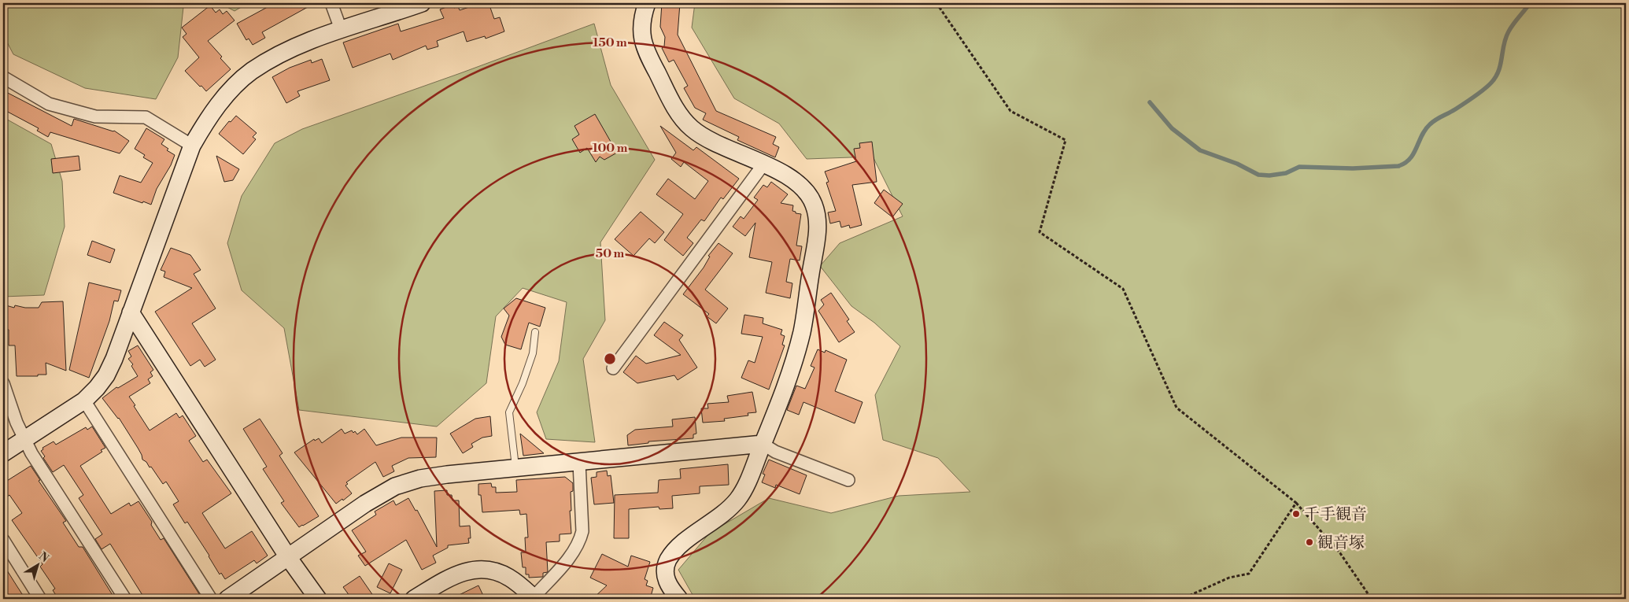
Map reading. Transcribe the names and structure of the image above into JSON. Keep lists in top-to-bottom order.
{
  "places": ["千手観音", "観音塚"],
  "north": "top right",
  "rings": ["150 m", "100 m", "50 m"]
}
